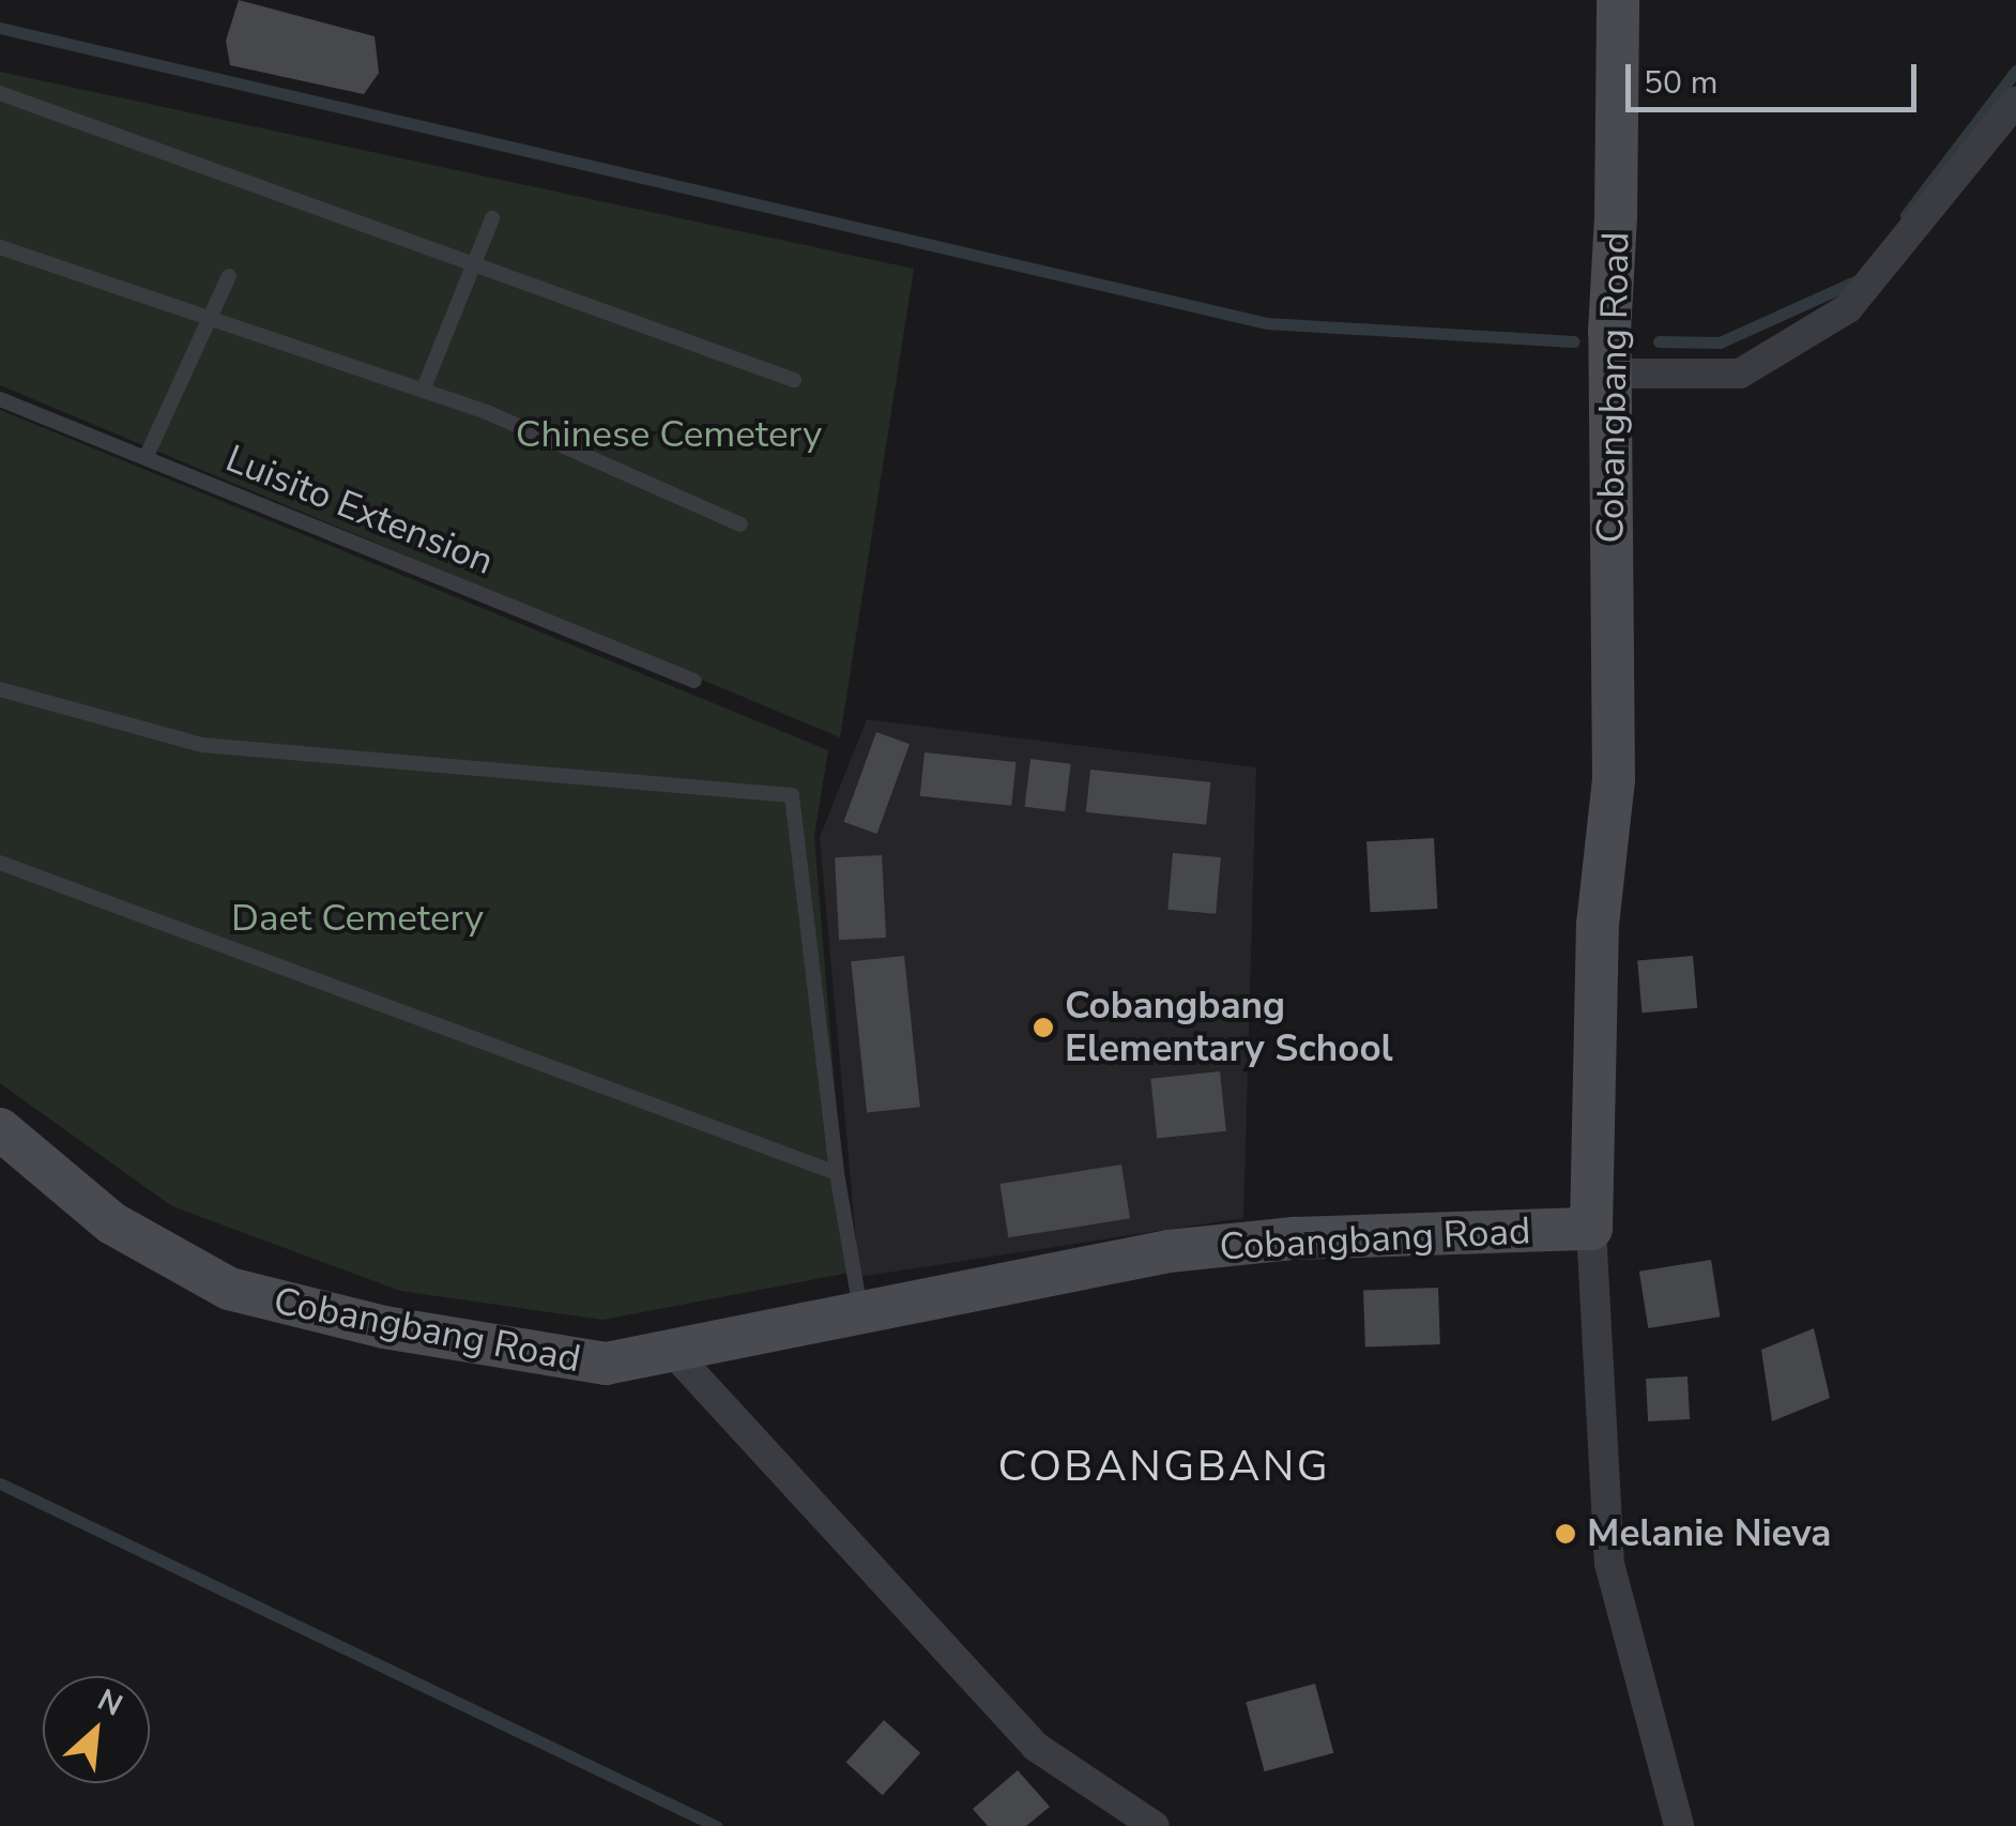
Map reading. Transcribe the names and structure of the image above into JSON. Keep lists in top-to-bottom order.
{
  "streets": {
    "street": ["Cobangbang Road"],
    "lane": ["Luisito Extension"]
  },
  "districts": ["COBANGBANG"],
  "parks": ["Chinese Cemetery", "Daet Cemetery"],
  "places": ["Cobangbang Elementary School", "Melanie Nieva"],
  "scale_bar": "50 m",
  "north": "top right"
}
